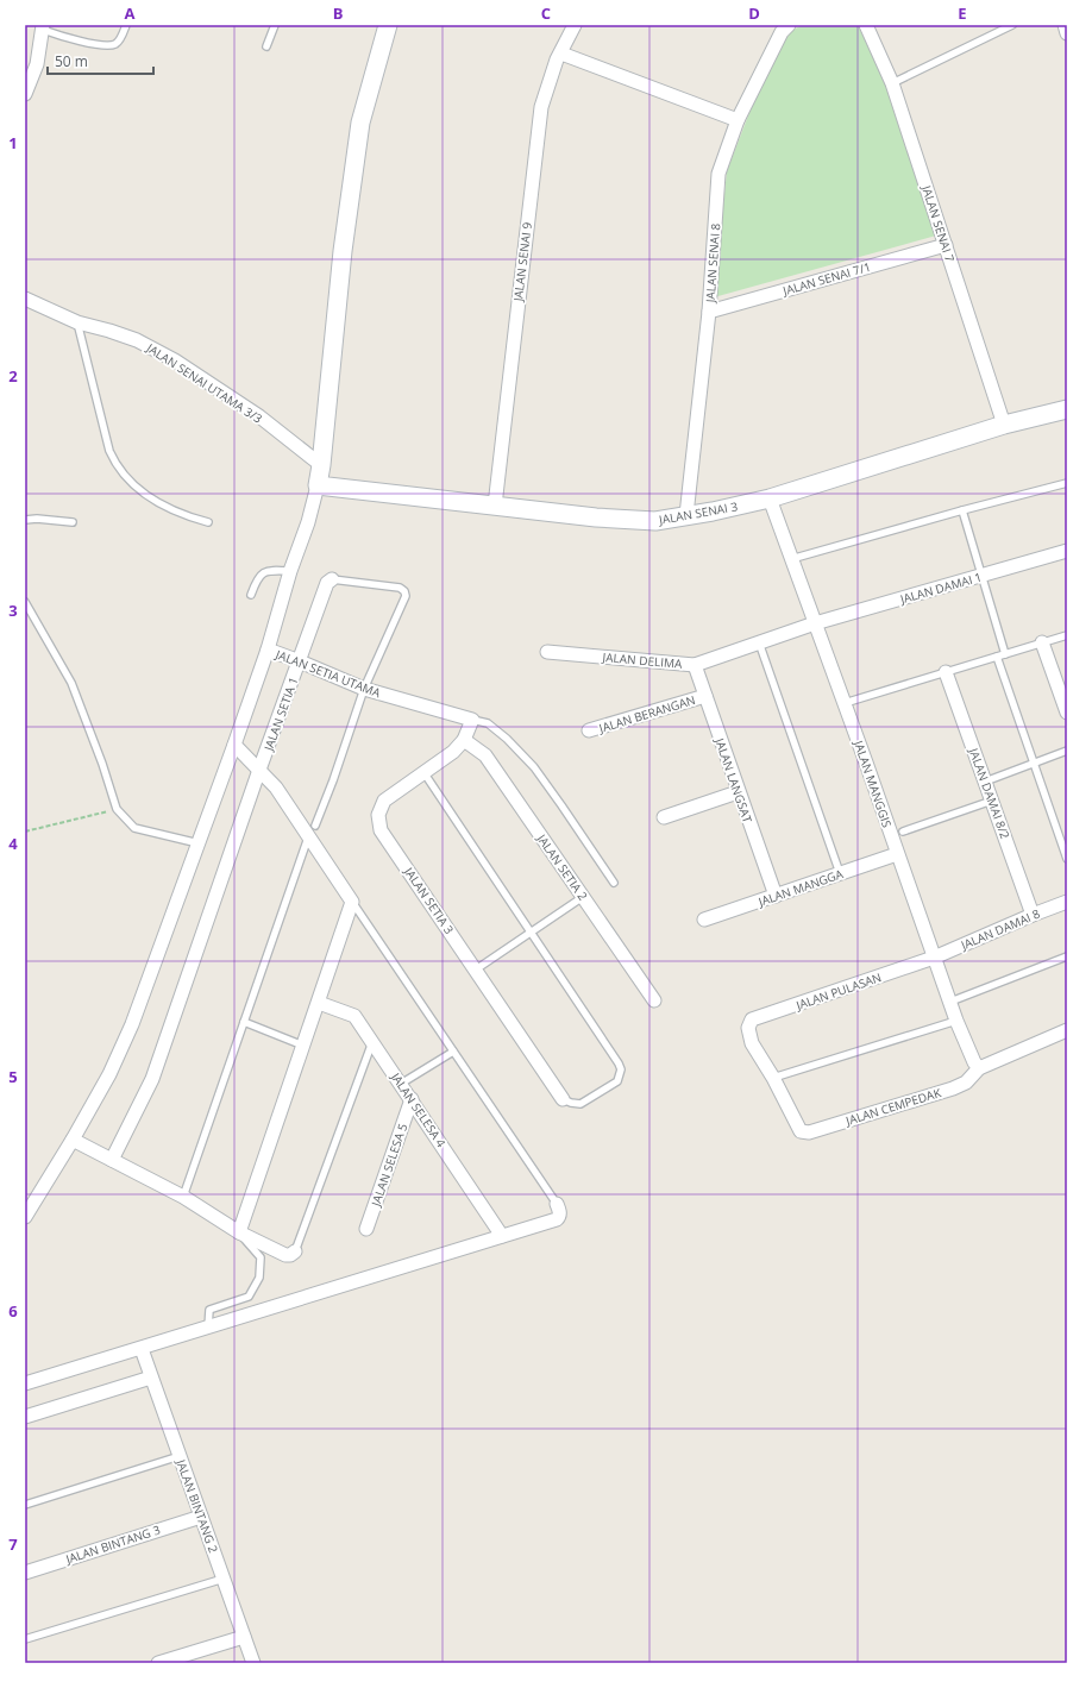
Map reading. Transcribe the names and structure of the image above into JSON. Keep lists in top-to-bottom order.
{
  "streets": {
    "street": [
      "JALAN SENAI 7",
      "JALAN SENAI 9",
      "JALAN SENAI 8",
      "JALAN SENAI 7/1",
      "JALAN SENAI UTAMA 3/3",
      "JALAN SENAI 3",
      "JALAN DAMAI 1",
      "JALAN DELIMA",
      "JALAN SETIA UTAMA",
      "JALAN SETIA 1",
      "JALAN BERANGAN",
      "JALAN LANGSAT",
      "JALAN MANGGIS",
      "JALAN DAMAI 8/2",
      "JALAN SETIA 2",
      "JALAN MANGGA",
      "JALAN SETIA 3",
      "JALAN DAMAI 8",
      "JALAN PULASAN",
      "JALAN CEMPEDAK",
      "JALAN SELESA 4",
      "JALAN SELESA 5",
      "JALAN BINTANG 2",
      "JALAN BINTANG 3"
    ]
  },
  "crossings": [
    ["JALAN SENAI 7", "JALAN SENAI 7/1"],
    ["JALAN SENAI 7", "JALAN SENAI 3"],
    ["JALAN SENAI 9", "JALAN SENAI 3"],
    ["JALAN SENAI 8", "JALAN SENAI 7/1"],
    ["JALAN SENAI 8", "JALAN SENAI 3"],
    ["JALAN SENAI 3", "JALAN MANGGIS"],
    ["JALAN DAMAI 1", "JALAN DELIMA"],
    ["JALAN DAMAI 1", "JALAN MANGGIS"],
    ["JALAN DELIMA", "JALAN LANGSAT"],
    ["JALAN DELIMA", "JALAN MANGGIS"],
    ["JALAN SETIA UTAMA", "JALAN SETIA 1"],
    ["JALAN SETIA UTAMA", "JALAN SETIA 3"],
    ["JALAN BERANGAN", "JALAN LANGSAT"],
    ["JALAN LANGSAT", "JALAN MANGGA"],
    ["JALAN MANGGIS", "JALAN MANGGA"],
    ["JALAN MANGGIS", "JALAN DAMAI 8"],
    ["JALAN MANGGIS", "JALAN PULASAN"],
    ["JALAN MANGGIS", "JALAN CEMPEDAK"],
    ["JALAN DAMAI 8/2", "JALAN DAMAI 8"],
    ["JALAN SETIA 2", "JALAN SETIA 3"],
    ["JALAN DAMAI 8", "JALAN PULASAN"],
    ["JALAN PULASAN", "JALAN CEMPEDAK"],
    ["JALAN SELESA 4", "JALAN SELESA 5"],
    ["JALAN BINTANG 2", "JALAN BINTANG 3"]
  ],
  "scale_bar": "50 m",
  "grid": {
    "columns": [
      "A",
      "B",
      "C",
      "D",
      "E"
    ],
    "rows": [
      "1",
      "2",
      "3",
      "4",
      "5",
      "6",
      "7"
    ]
  }
}
